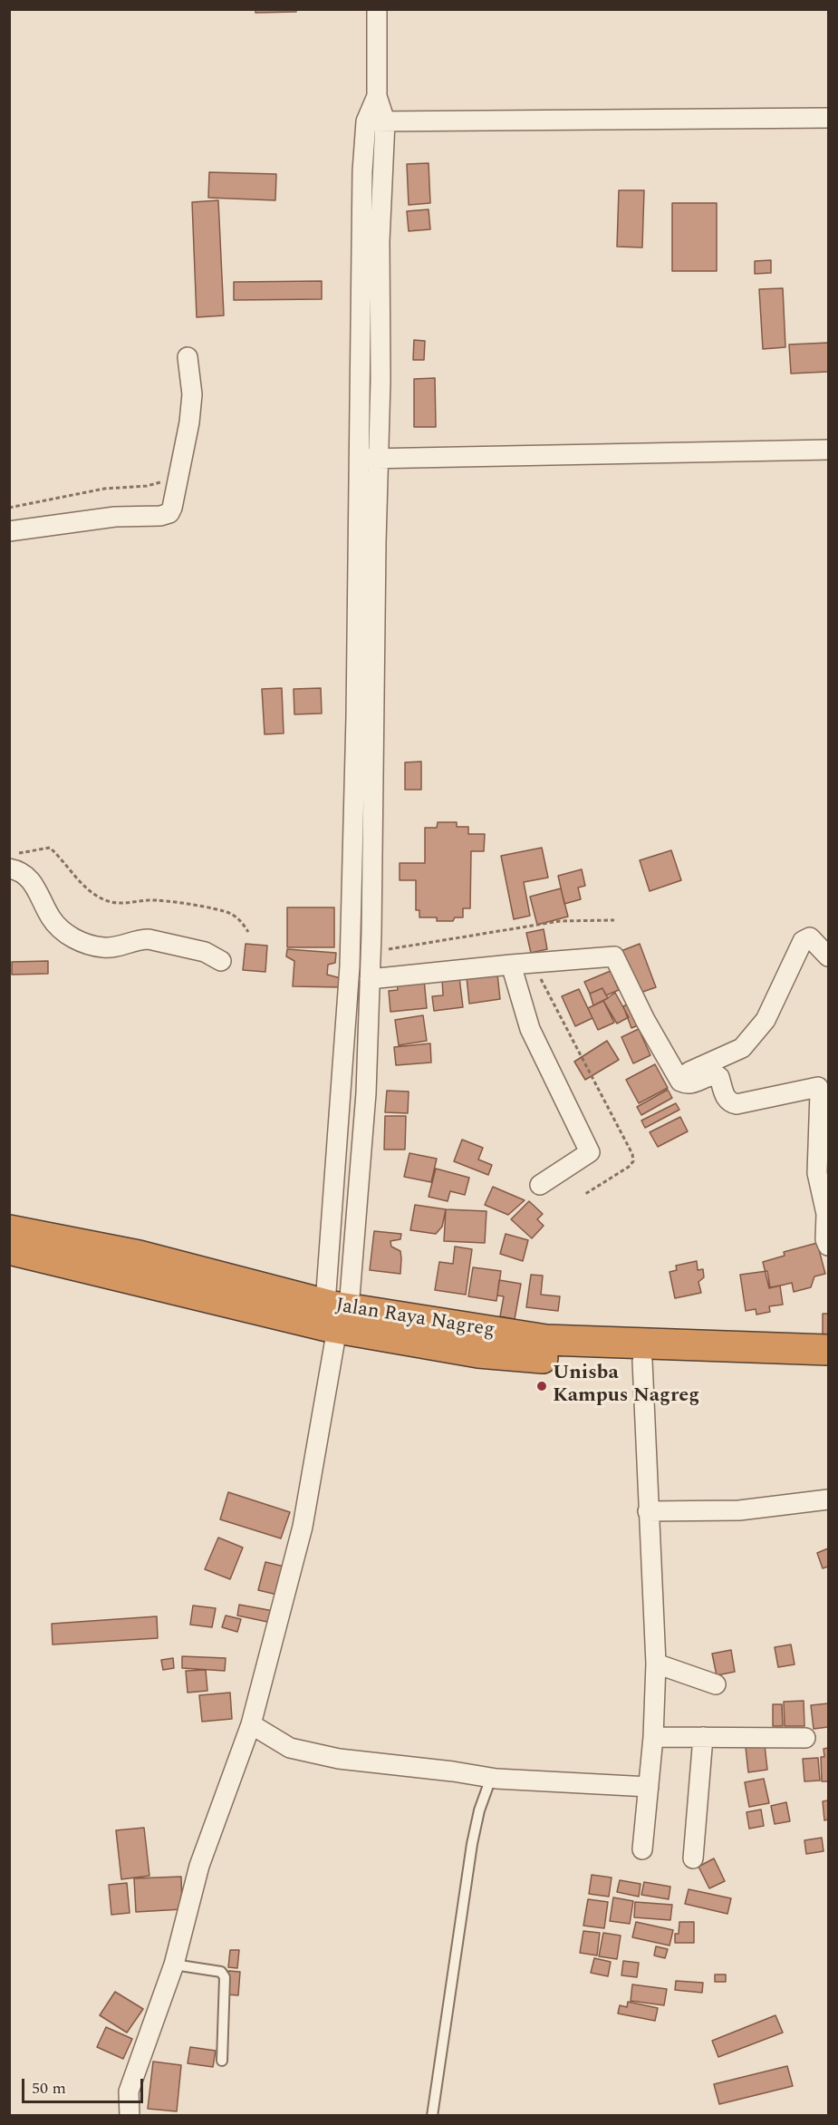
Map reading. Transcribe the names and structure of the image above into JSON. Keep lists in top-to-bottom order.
{
  "streets": {
    "highway": ["Jalan Raya Nagreg"]
  },
  "places": ["Unisba Kampus Nagreg"],
  "scale_bar": "50 m"
}
